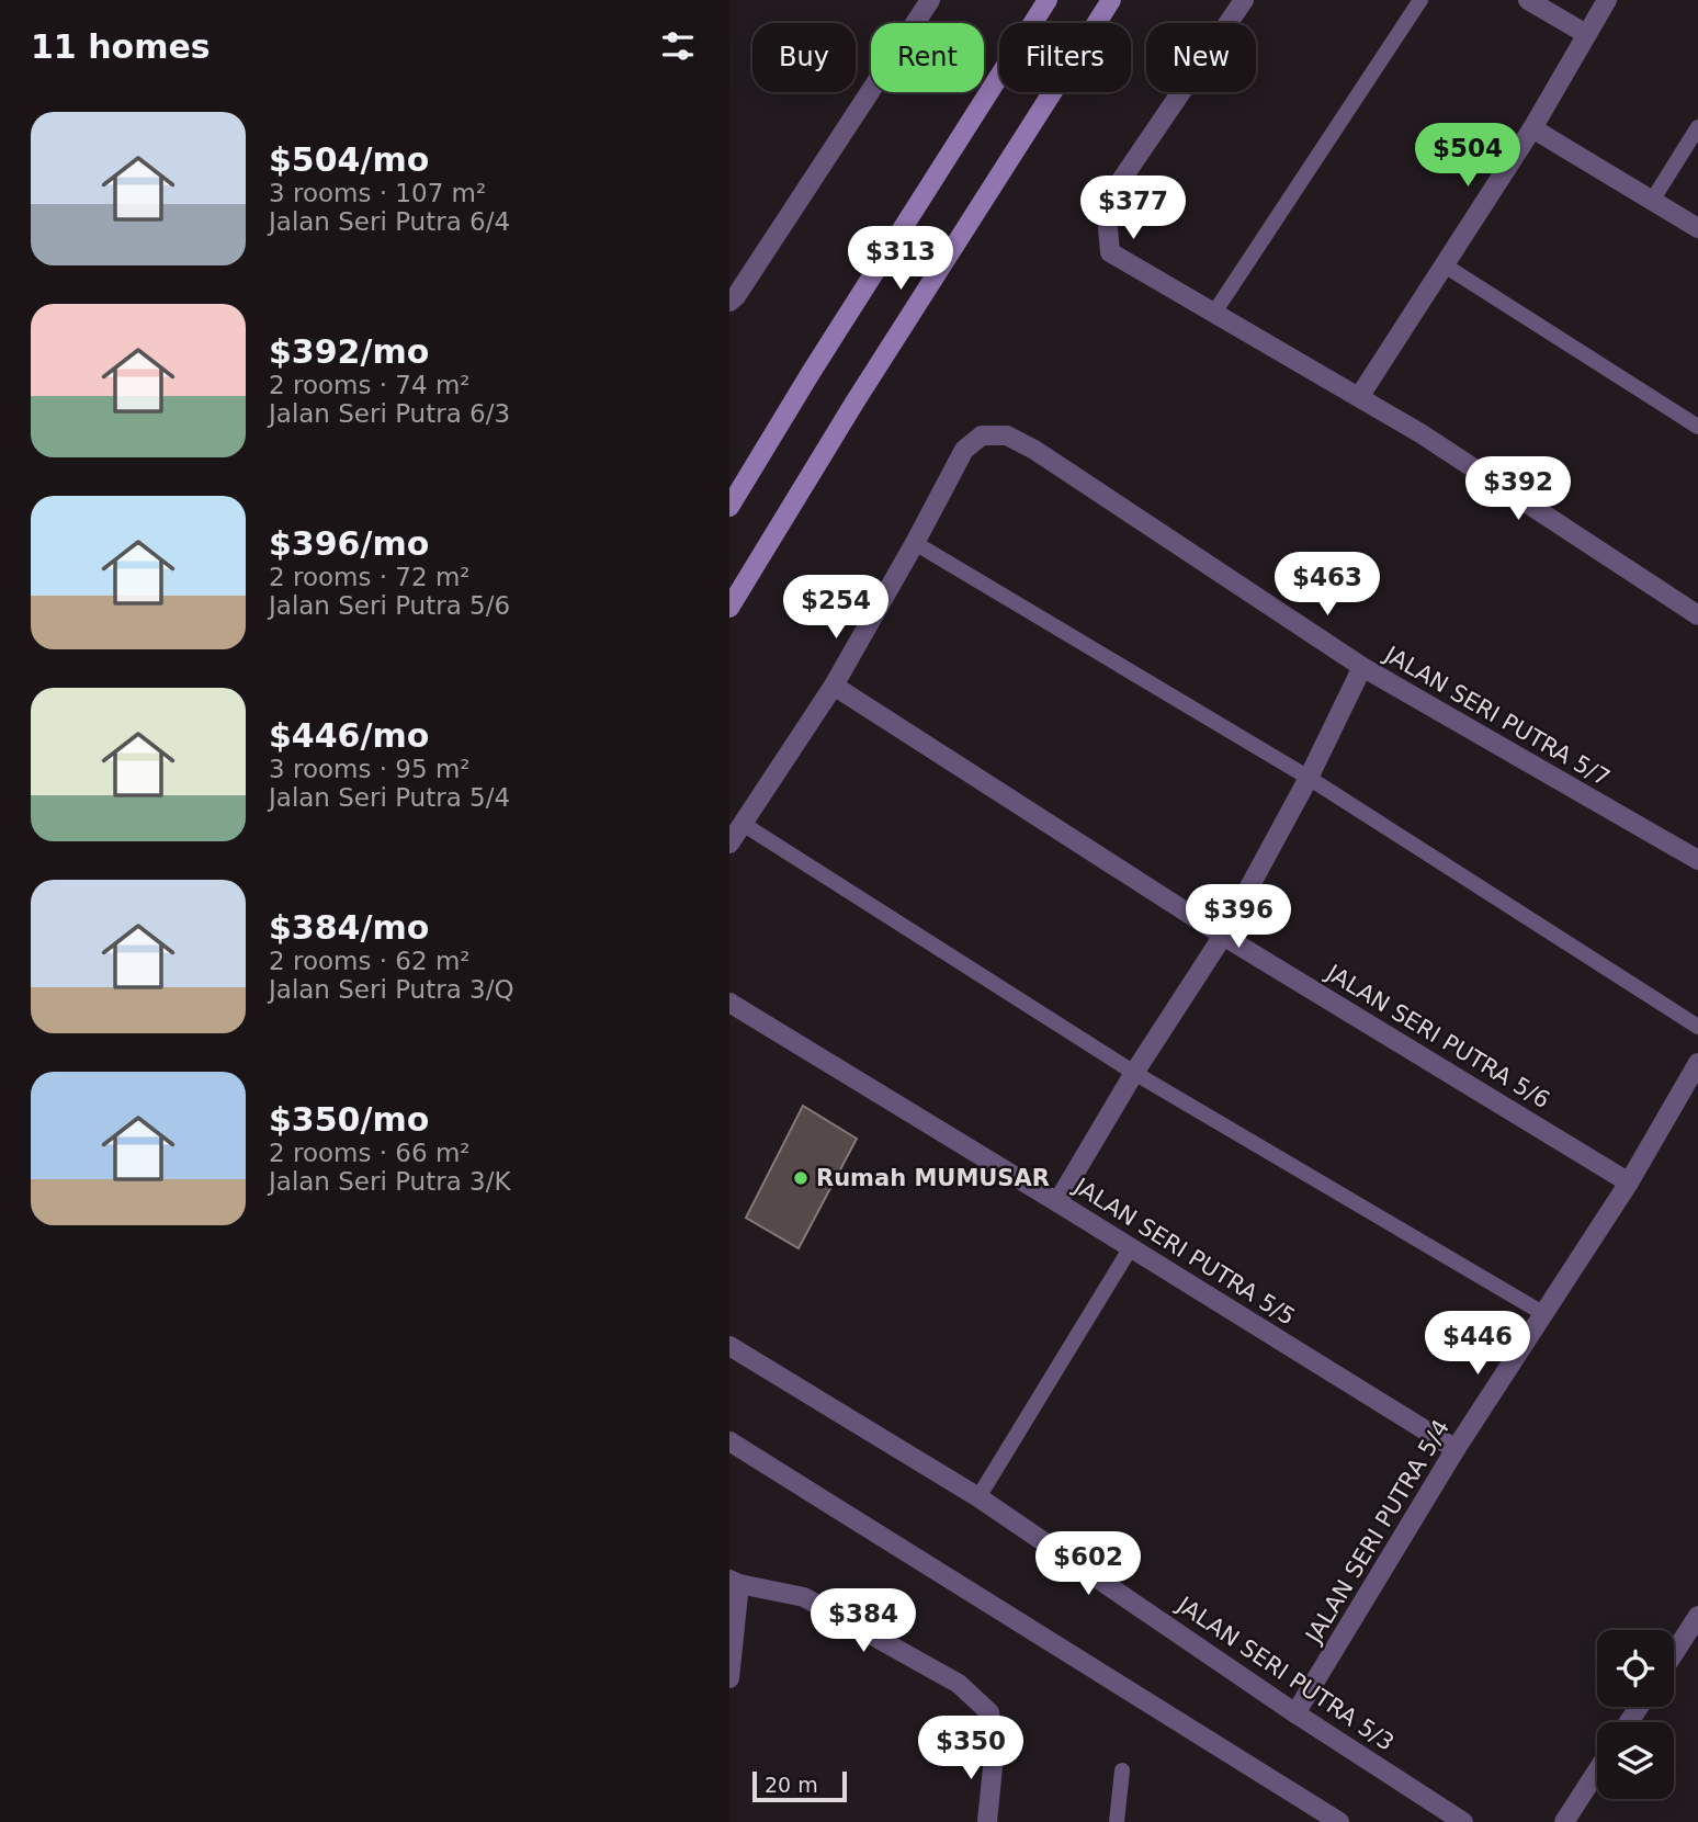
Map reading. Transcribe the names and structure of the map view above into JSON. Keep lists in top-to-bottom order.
{
  "streets": {
    "street": [
      "JALAN SERI PUTRA 5/7",
      "JALAN SERI PUTRA 5/6",
      "JALAN SERI PUTRA 5/5",
      "JALAN SERI PUTRA 5/4",
      "JALAN SERI PUTRA 5/3"
    ]
  },
  "crossings": [
    ["JALAN SERI PUTRA 5/6", "JALAN SERI PUTRA 5/4"],
    ["JALAN SERI PUTRA 5/5", "JALAN SERI PUTRA 5/4"],
    ["JALAN SERI PUTRA 5/4", "JALAN SERI PUTRA 5/3"]
  ],
  "places": ["Rumah MUMUSAR"],
  "scale_bar": "20 m",
  "page": {
    "heading": "11 homes",
    "chip": [
      "Buy",
      "Rent",
      "Filters",
      "New"
    ],
    "list": [
      {
        "name": "$504/mo",
        "note": "3 rooms · 107 m² · Jalan Seri Putra 6/4"
      },
      {
        "name": "$392/mo",
        "note": "2 rooms · 74 m² · Jalan Seri Putra 6/3"
      },
      {
        "name": "$396/mo",
        "note": "2 rooms · 72 m² · Jalan Seri Putra 5/6"
      },
      {
        "name": "$446/mo",
        "note": "3 rooms · 95 m² · Jalan Seri Putra 5/4"
      },
      {
        "name": "$384/mo",
        "note": "2 rooms · 62 m² · Jalan Seri Putra 3/Q"
      },
      {
        "name": "$350/mo",
        "note": "2 rooms · 66 m² · Jalan Seri Putra 3/K"
      }
    ],
    "price": [
      "$504",
      "$377",
      "$313",
      "$392",
      "$463",
      "$254",
      "$396",
      "$446",
      "$602",
      "$384",
      "$350"
    ],
    "scale": "20 m"
  }
}
